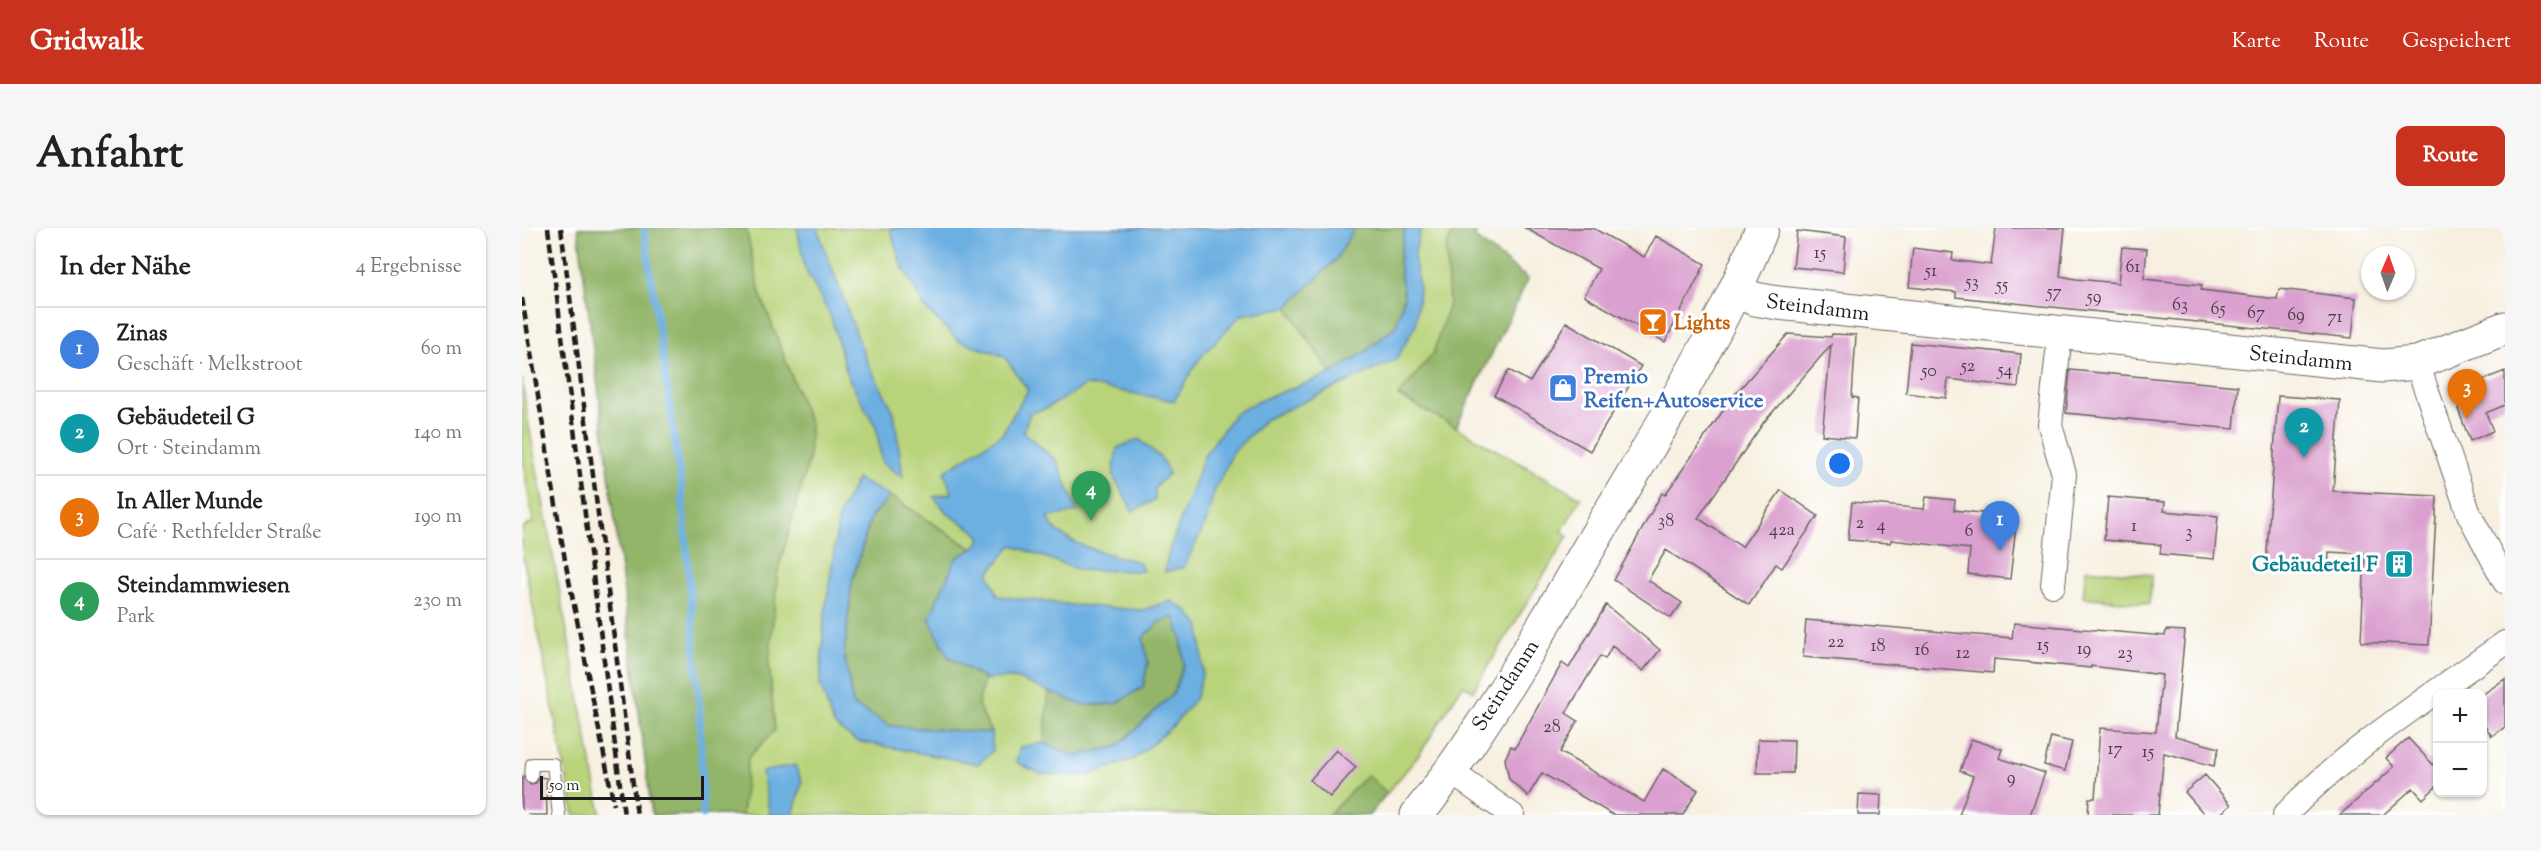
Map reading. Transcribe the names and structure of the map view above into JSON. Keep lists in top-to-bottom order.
{
  "streets": {
    "street": ["Steindamm"]
  },
  "places": {
    "bar": ["Lights"],
    "shop": ["Premio Reifen+Autoservice"],
    "building": ["Gebäudeteil F"]
  },
  "house_numbers": [
    "15",
    "61",
    "51",
    "53",
    "55",
    "57",
    "59",
    "63",
    "65",
    "67",
    "69",
    "71",
    "52",
    "54",
    "50",
    "38",
    "2",
    "4",
    "1",
    "42a",
    "6",
    "3",
    "22",
    "15",
    "18",
    "19",
    "16",
    "12",
    "23",
    "28",
    "17",
    "15",
    "9"
  ],
  "scale_bar": "50 m",
  "north": "top",
  "page": {
    "header": "Gridwalk",
    "nav": ["Karte", "Route", "Gespeichert"],
    "title": "Anfahrt",
    "buttons": "Route",
    "heading": ["In der Nähe", "4 Ergebnisse"],
    "list": [
      {
        "mark": "1",
        "name": "Zinas",
        "note": "Geschäft · Melkstroot",
        "value": "60 m"
      },
      {
        "mark": "2",
        "name": "Gebäudeteil G",
        "note": "Ort · Steindamm",
        "value": "140 m"
      },
      {
        "mark": "3",
        "name": "In Aller Munde",
        "note": "Café · Rethfelder Straße",
        "value": "190 m"
      },
      {
        "mark": "4",
        "name": "Steindammwiesen",
        "note": "Park",
        "value": "230 m"
      }
    ],
    "pins": [
      "3",
      "2",
      "4",
      "1"
    ],
    "map_buttons": ["+", "−"],
    "scale": "50 m"
  }
}
